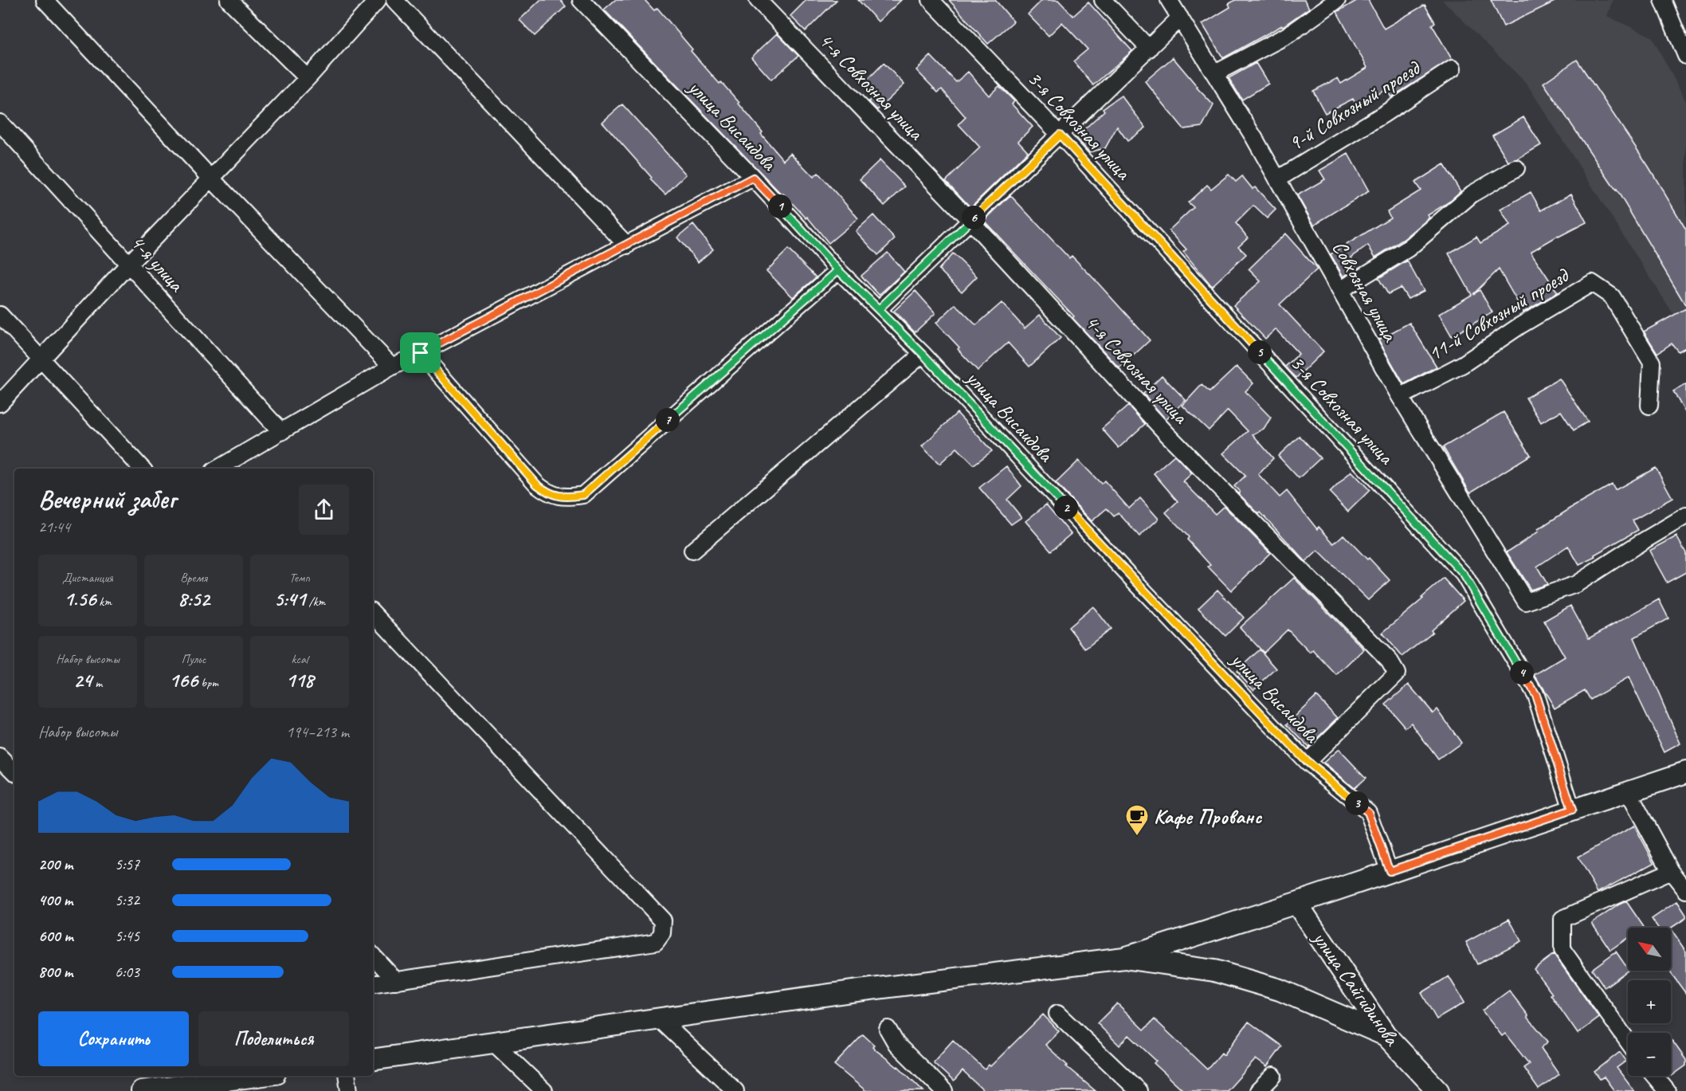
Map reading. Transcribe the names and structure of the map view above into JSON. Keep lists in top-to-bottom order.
{
  "streets": {
    "main road": ["улица Сайгидинова"],
    "street": [
      "4-я Совхозная улица",
      "9-й Совхозный проезд",
      "улица Висаидова",
      "3-я Совхозная улица",
      "4-я улица",
      "Совхозная улица",
      "11-й Совхозный проезд"
    ]
  },
  "crossings": [
    ["4-я Совхозная улица", "улица Висаидова"],
    ["9-й Совхозный проезд", "Совхозная улица"],
    ["Совхозная улица", "11-й Совхозный проезд"]
  ],
  "places": {
    "cafe": ["Кафе Прованс"]
  },
  "north": "top left",
  "page": {
    "pins": [
      "1",
      "6",
      "5",
      "7",
      "2",
      "4",
      "3"
    ],
    "heading": ["Вечерний забег", "21:44"],
    "stats": [
      ["Дистанция", "1.56 km"],
      ["Время", "8:52"],
      ["Темп", "5:41 /km"],
      ["Набор высоты", "24 m"],
      ["Пульс", "166 bpm"],
      ["kcal", "118"]
    ],
    "chart": ["Набор высоты", "194–213 m"],
    "list": [
      {
        "name": "200 m",
        "note": "5:57"
      },
      {
        "name": "400 m",
        "note": "5:32"
      },
      {
        "name": "600 m",
        "note": "5:45"
      },
      {
        "name": "800 m",
        "note": "6:03"
      }
    ],
    "map_buttons": ["+", "−"],
    "buttons": ["Сохранить", "Поделиться"]
  }
}
